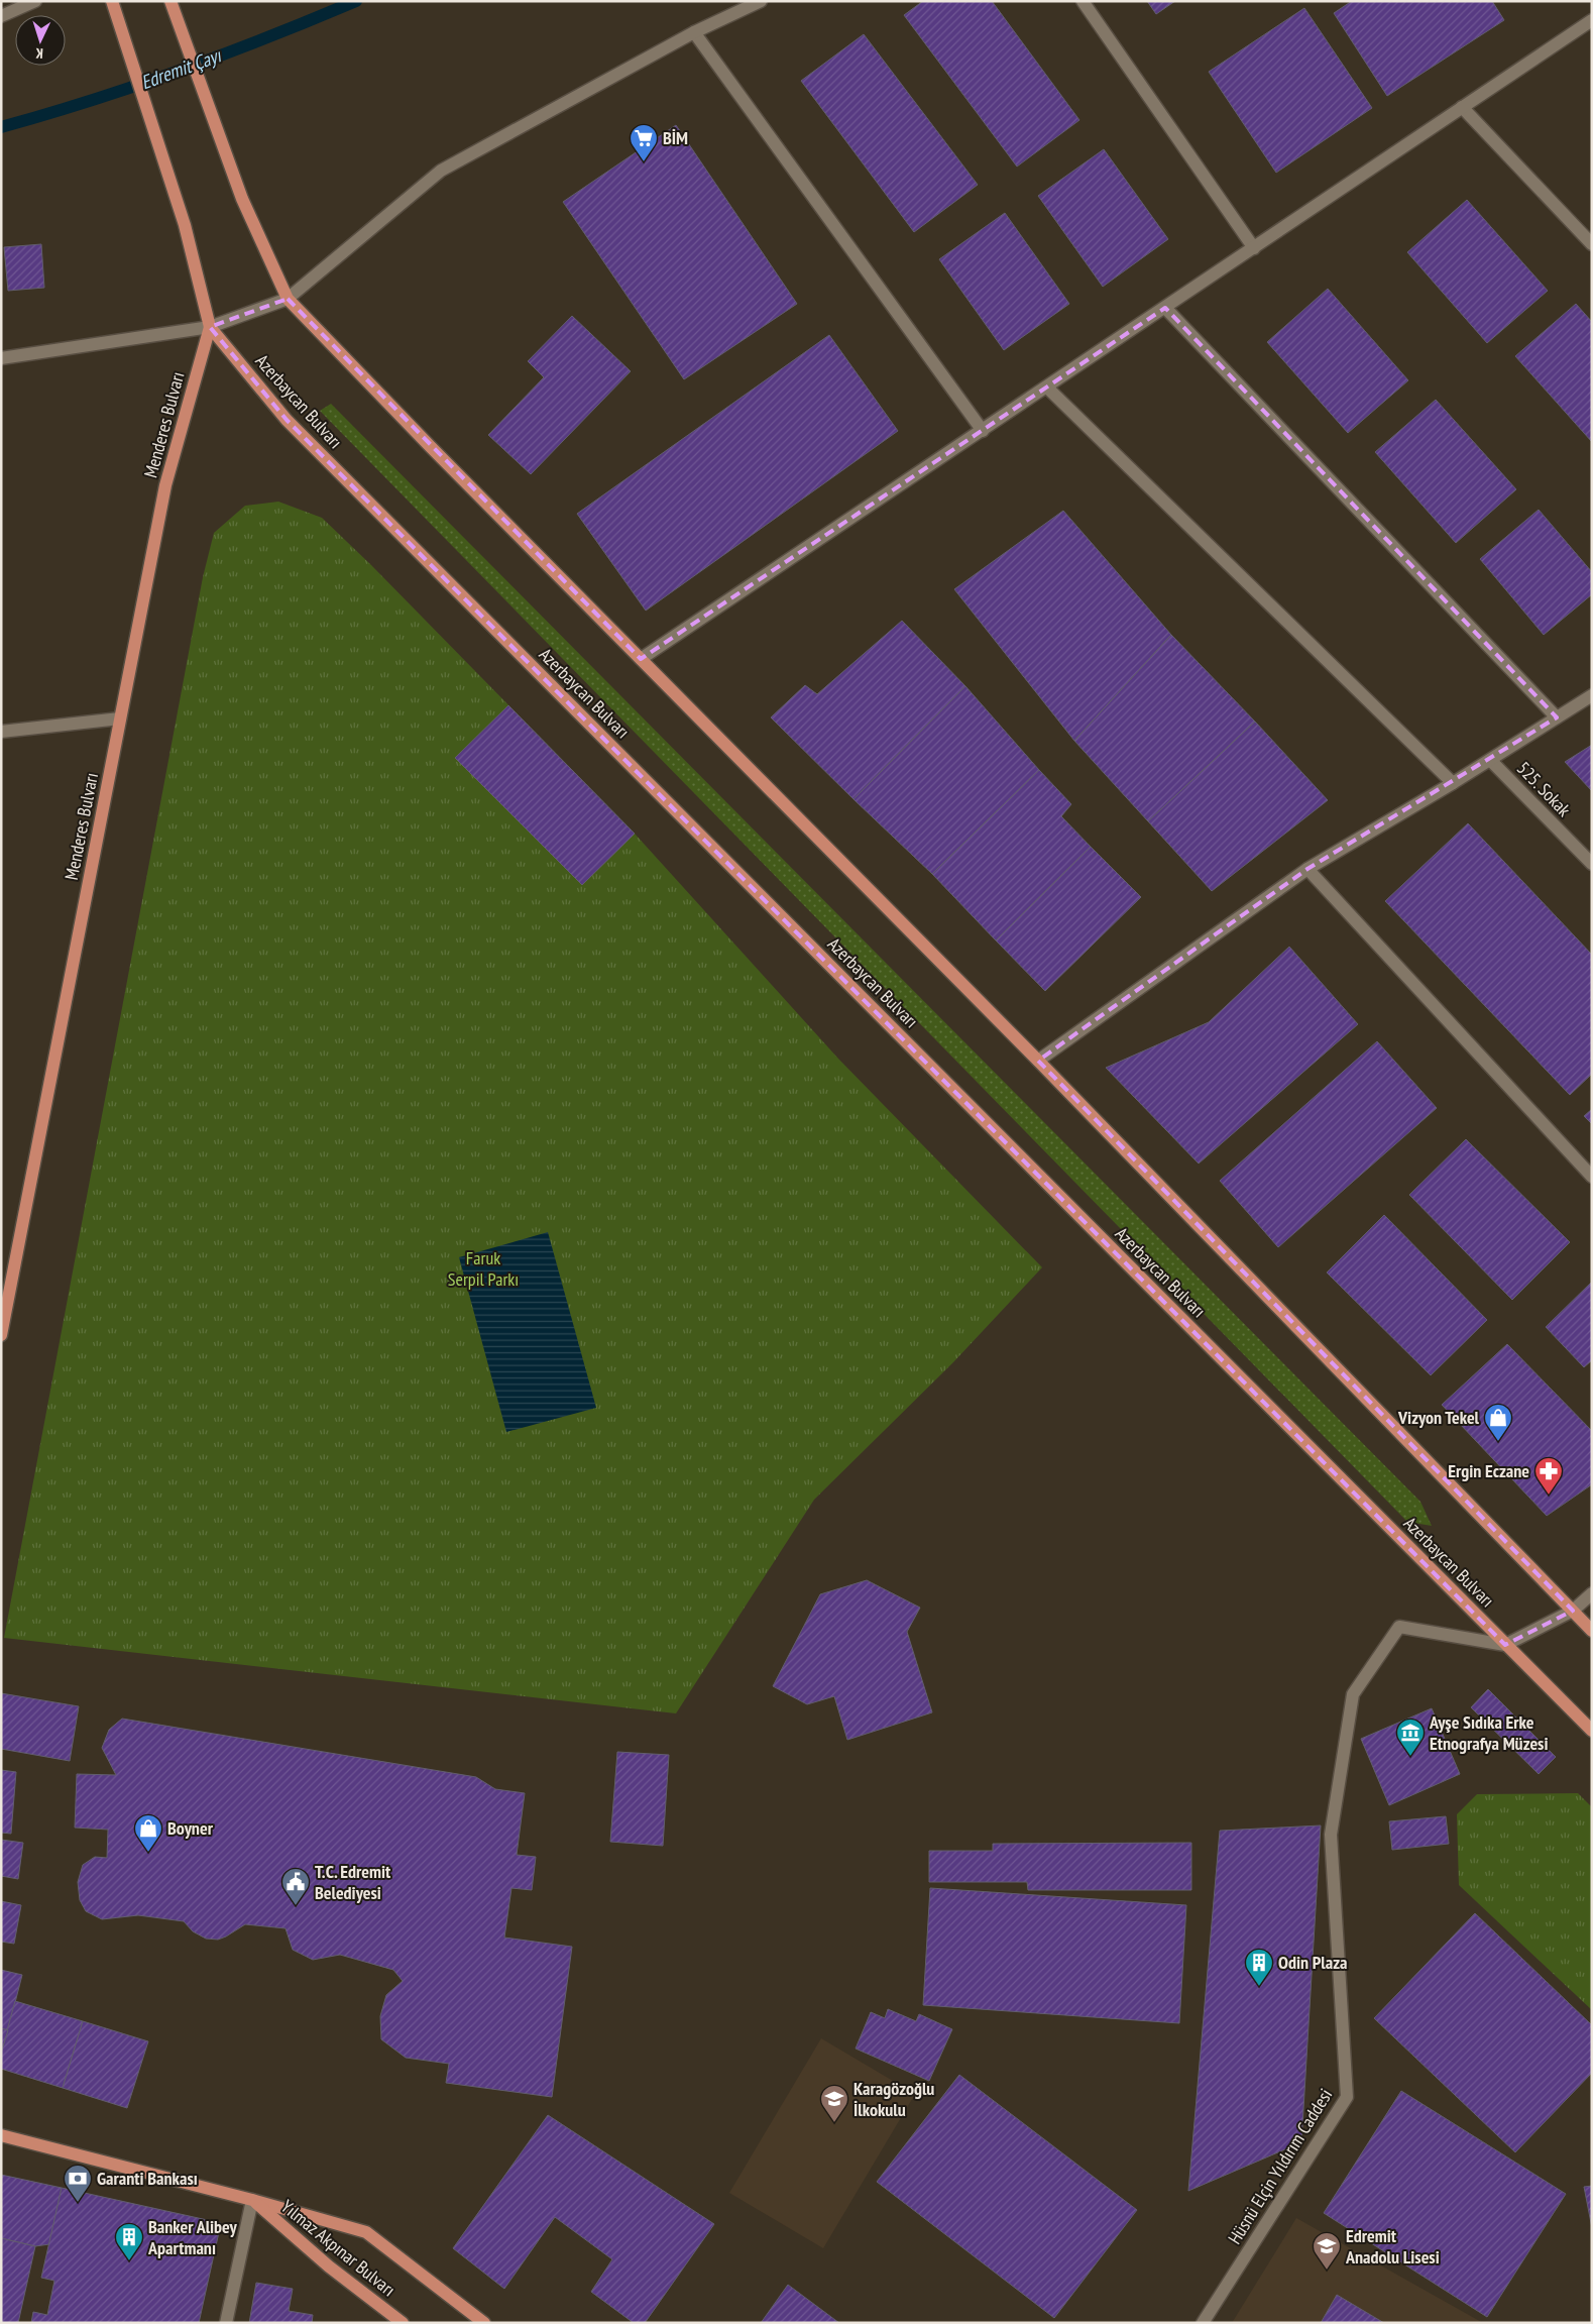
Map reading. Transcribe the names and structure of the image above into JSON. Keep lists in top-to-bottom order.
{
  "streets": {
    "main road": ["Azerbaycan Bulvarı", "Menderes Bulvarı", "Yılmaz Akpınar Bulvarı"],
    "street": ["525. Sokak", "Hüsnü Elçin Yıldırım Caddesi"]
  },
  "crossings": [
    ["Azerbaycan Bulvarı", "Menderes Bulvarı"],
    ["Azerbaycan Bulvarı", "Hüsnü Elçin Yıldırım Caddesi"]
  ],
  "water": ["Edremit Çayı"],
  "parks": ["Faruk Serpil Parkı"],
  "places": {
    "supermarket": ["BİM"],
    "shop": ["Vizyon Tekel", "Boyner"],
    "pharmacy": ["Ergin Eczane"],
    "museum": ["Ayşe Sıdıka Erke Etnografya Müzesi"],
    "public building": ["T.C. Edremit Belediyesi"],
    "building": ["Odin Plaza", "Banker Alibey Apartmanı"],
    "school or university": ["Karagözoğlu İlkokulu", "Edremit Anadolu Lisesi"],
    "bank": ["Garanti Bankası"]
  },
  "north": "bottom"
}
